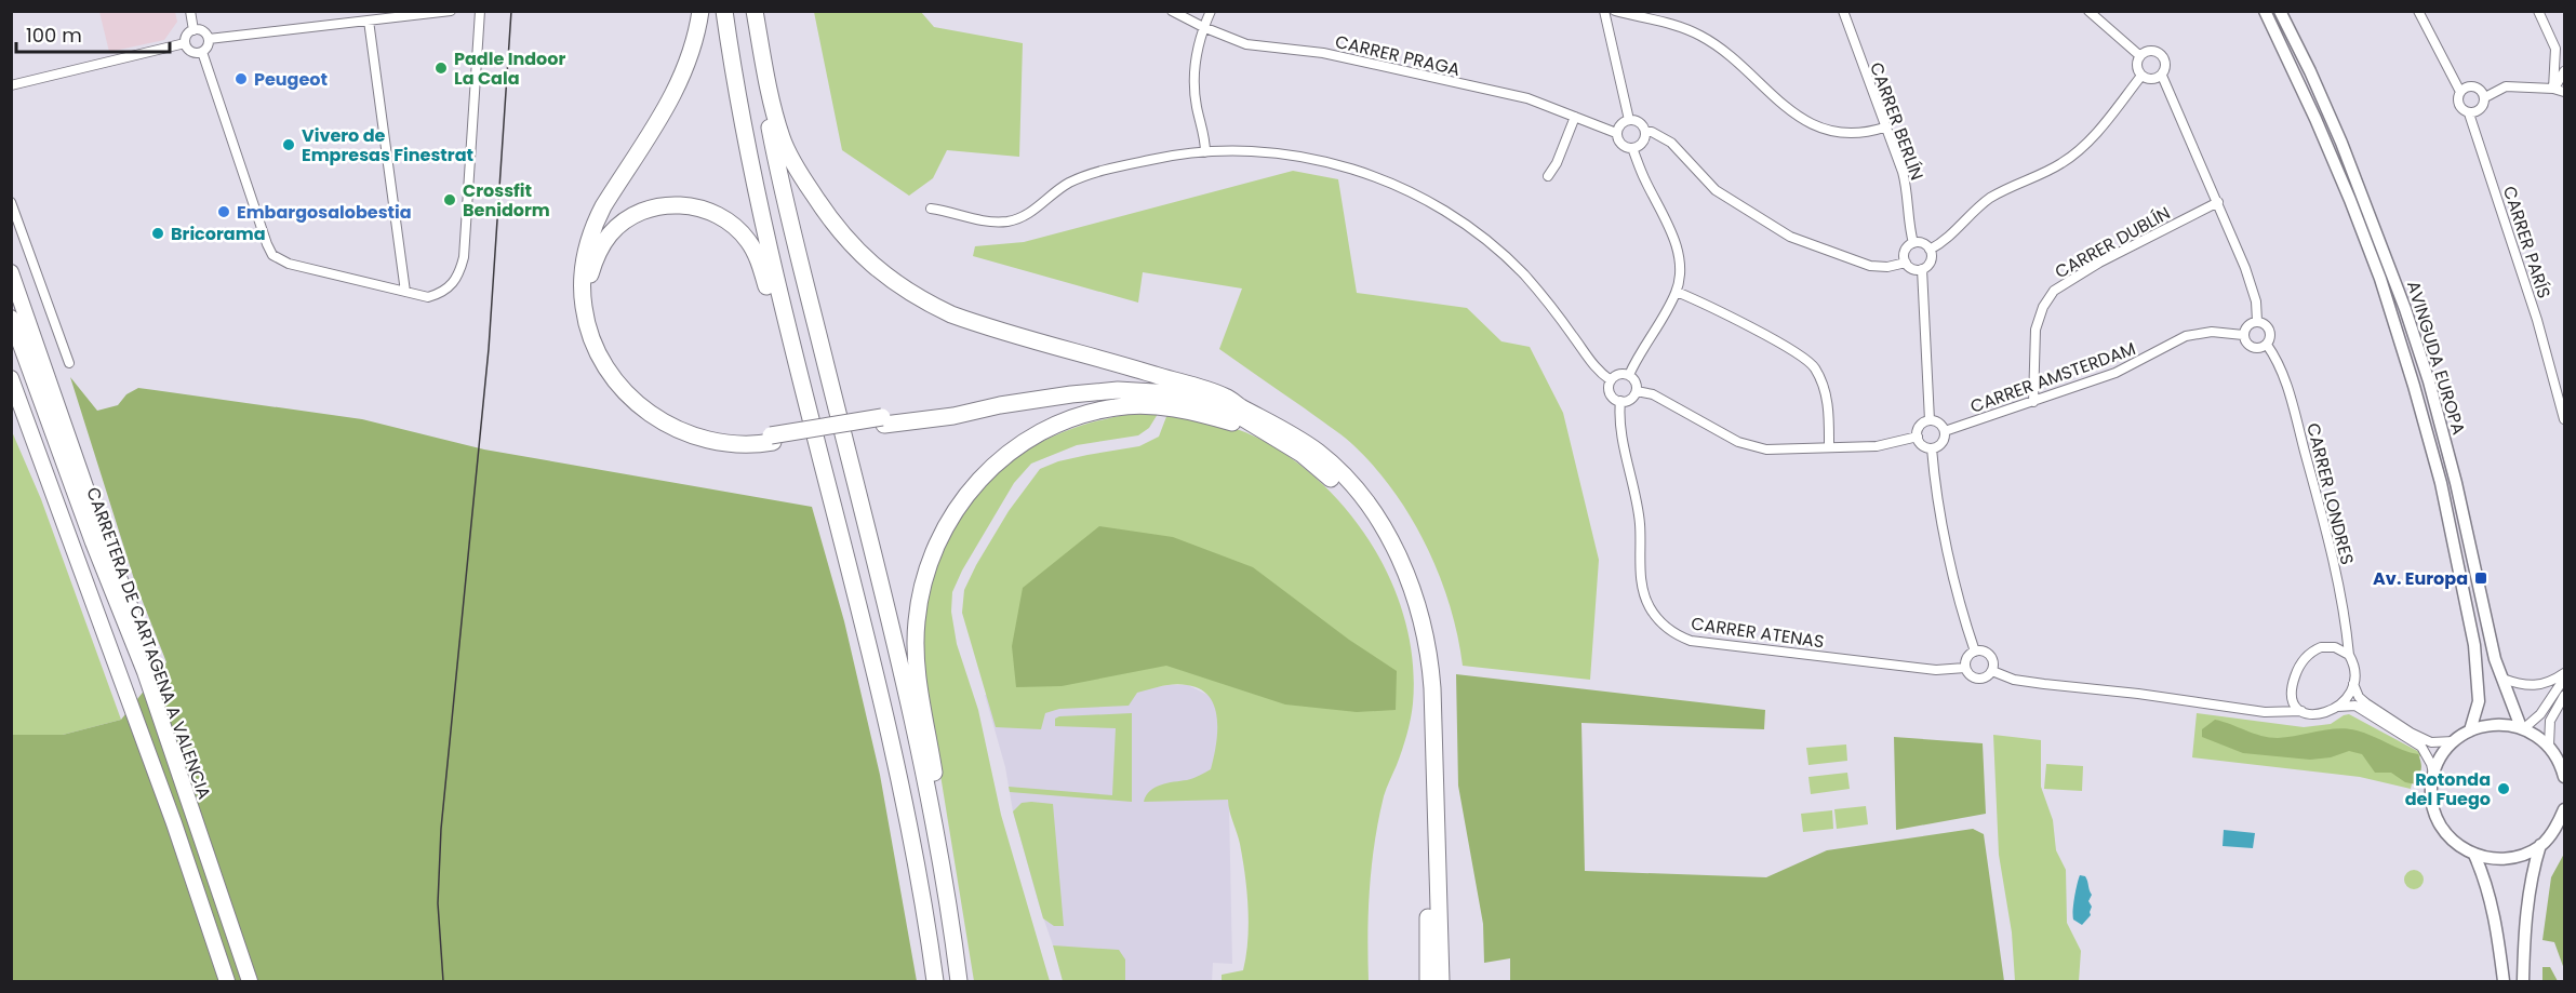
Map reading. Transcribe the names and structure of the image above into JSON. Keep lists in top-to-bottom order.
{
  "streets": {
    "highway": ["CARRETERA DE CARTAGENA A VALENCIA"],
    "main road": ["AVINGUDA EUROPA"],
    "street": [
      "CARRER PRAGA",
      "CARRER BERLÍN",
      "CARRER DUBLÍN",
      "CARRER PARÍS",
      "CARRER AMSTERDAM",
      "CARRER LONDRES",
      "CARRER ATENAS"
    ]
  },
  "crossings": [
    ["CARRER DUBLÍN", "CARRER AMSTERDAM"],
    ["CARRER AMSTERDAM", "CARRER LONDRES"]
  ],
  "places": {
    "other": [
      "Padle Indoor La Cala",
      "Peugeot",
      "Vivero de Empresas Finestrat",
      "Crossfit Benidorm",
      "Embargosalobestia",
      "Bricorama",
      "Rotonda del Fuego"
    ],
    "transit": ["Av. Europa"]
  },
  "scale_bar": "100 m"
}
